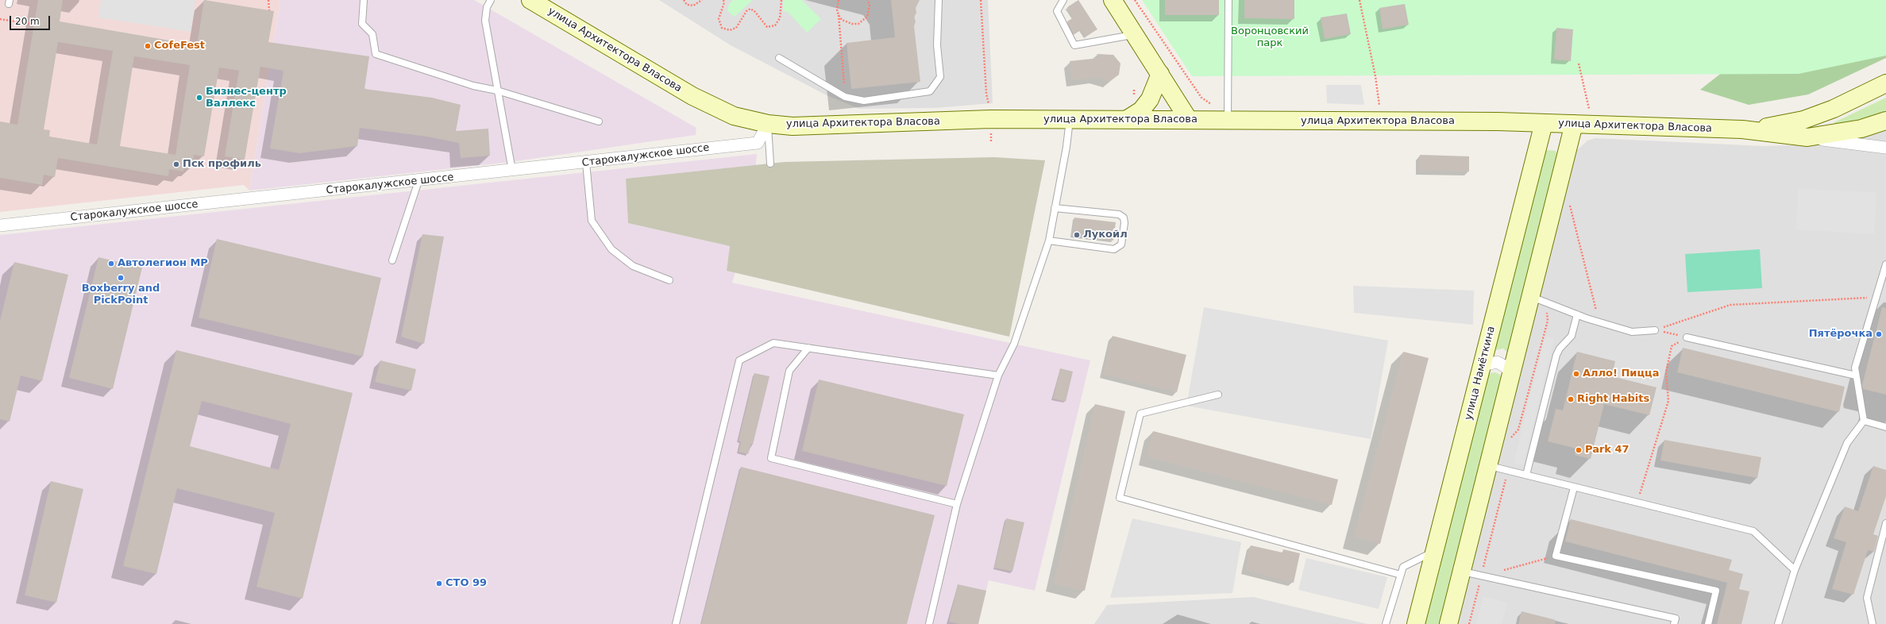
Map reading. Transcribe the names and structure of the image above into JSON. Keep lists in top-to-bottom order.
{
  "streets": {
    "street": ["улица Архитектора Власова", "Старокалужское шоссе", "улица Намёткина"]
  },
  "crossings": [
    ["улица Архитектора Власова", "Старокалужское шоссе"],
    ["улица Архитектора Власова", "улица Намёткина"]
  ],
  "parks": ["Воронцовский парк"],
  "places": [
    "CofeFest",
    "Бизнес-центр Валлекс",
    "Пск профиль",
    "Лукойл",
    "Автолегион МР",
    "Boxberry and PickPoint",
    "Пятёрочка",
    "Алло! Пицца",
    "Right Habits",
    "Park 47",
    "СТО 99"
  ],
  "scale_bar": "20 m"
}
